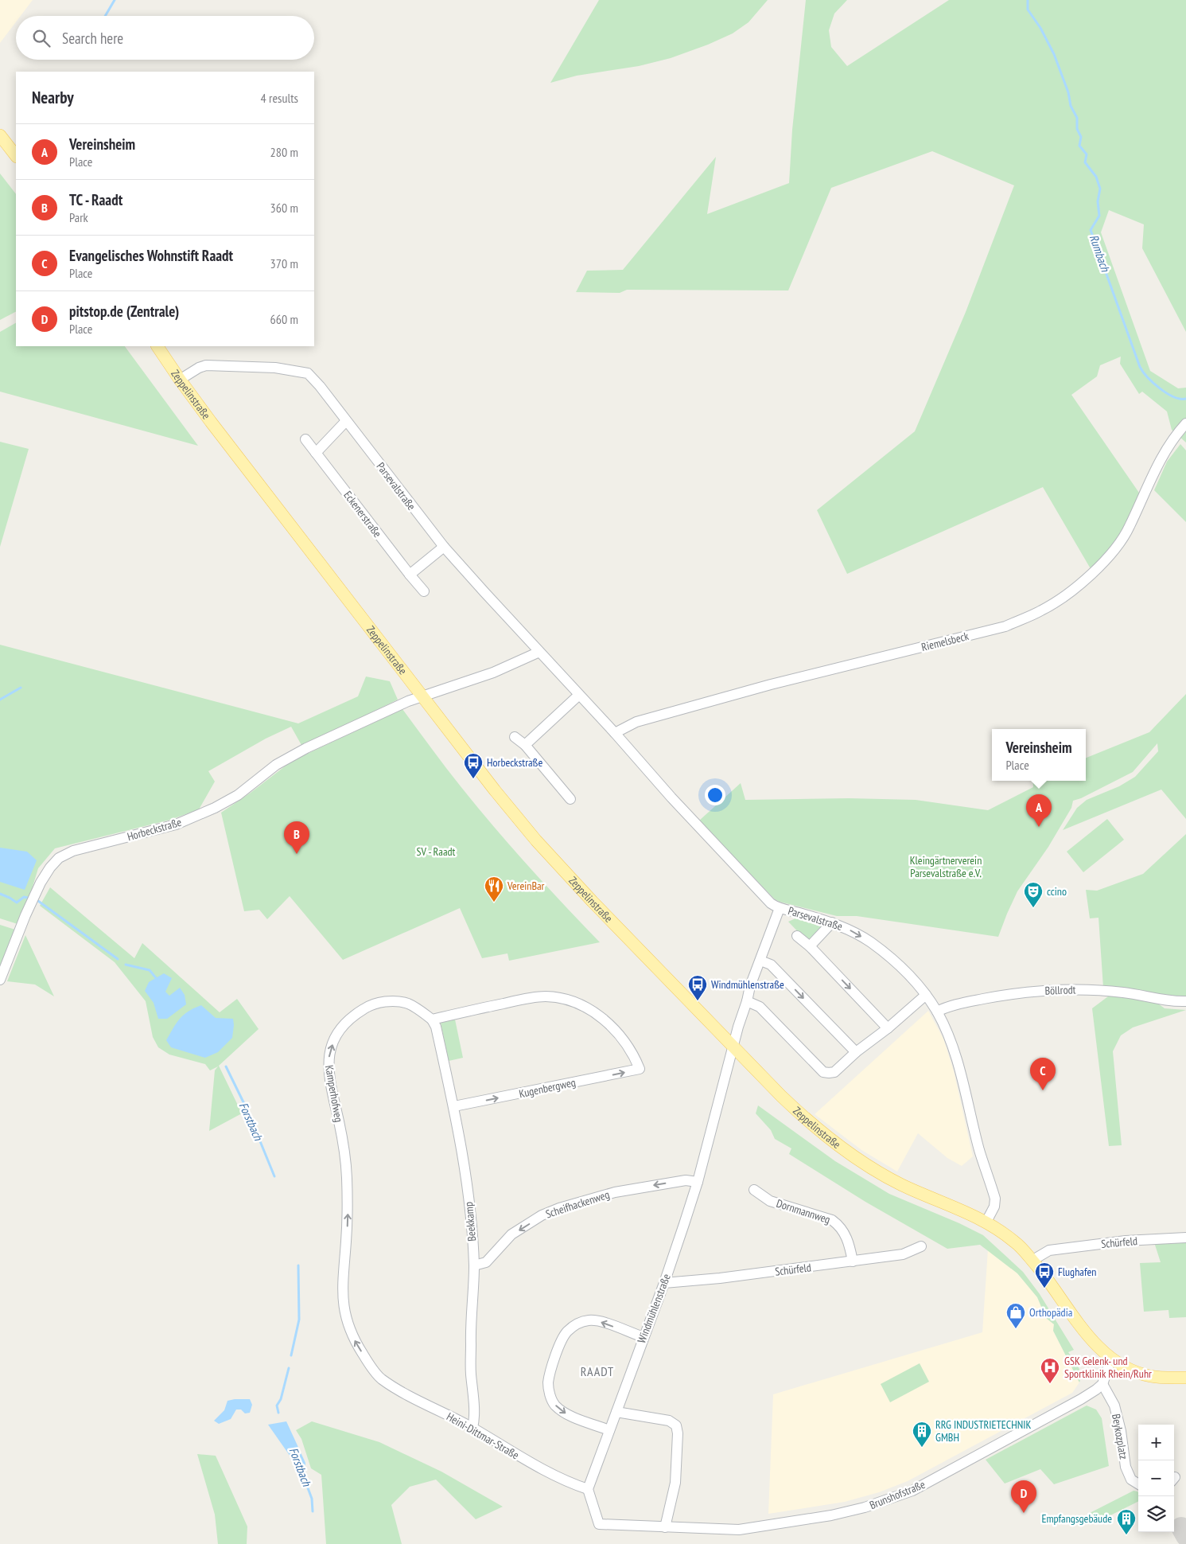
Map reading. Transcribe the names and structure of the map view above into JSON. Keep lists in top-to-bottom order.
{
  "streets": {
    "main road": ["Zeppelinstraße"],
    "street": [
      "Parsevalstraße",
      "Eckenerstraße",
      "Riemelsbeck",
      "Horbeckstraße",
      "Böllrodt",
      "Kugenbergweg",
      "Kamperhofweg",
      "Scheifhackenweg",
      "Dornmannweg",
      "Beekkamp",
      "Schürfeld",
      "Windmühlenstraße",
      "Heini-Dittmar-Straße",
      "Beykozplatz",
      "Brunshofstraße"
    ]
  },
  "crossings": [
    ["Zeppelinstraße", "Parsevalstraße"],
    ["Zeppelinstraße", "Horbeckstraße"],
    ["Zeppelinstraße", "Schürfeld"],
    ["Zeppelinstraße", "Windmühlenstraße"],
    ["Parsevalstraße", "Riemelsbeck"],
    ["Parsevalstraße", "Horbeckstraße"],
    ["Parsevalstraße", "Böllrodt"],
    ["Parsevalstraße", "Windmühlenstraße"],
    ["Kugenbergweg", "Kamperhofweg"],
    ["Kugenbergweg", "Beekkamp"],
    ["Kamperhofweg", "Beekkamp"],
    ["Kamperhofweg", "Heini-Dittmar-Straße"],
    ["Scheifhackenweg", "Beekkamp"],
    ["Scheifhackenweg", "Windmühlenstraße"],
    ["Dornmannweg", "Schürfeld"],
    ["Beekkamp", "Heini-Dittmar-Straße"],
    ["Schürfeld", "Windmühlenstraße"],
    ["Windmühlenstraße", "Heini-Dittmar-Straße"],
    ["Windmühlenstraße", "Brunshofstraße"],
    ["Heini-Dittmar-Straße", "Brunshofstraße"],
    ["Beykozplatz", "Brunshofstraße"]
  ],
  "one_way": ["Scheifhackenweg"],
  "districts": ["RAADT"],
  "water": ["Rumbach", "Forstbach"],
  "parks": ["SV - Raadt", "Kleingärtnerverein Parsevalstraße e.V."],
  "places": {
    "bus stop": ["Horbeckstraße", "Windmühlenstraße", "Flughafen"],
    "restaurant": ["VereinBar"],
    "theatre": ["ccino"],
    "shop": ["Orthopädia"],
    "hospital": ["GSK Gelenk- und Sportklinik Rhein/Ruhr"],
    "building": ["RRG INDUSTRIETECHNIK GMBH", "Empfangsgebäude"]
  },
  "page": {
    "search": "Search here",
    "heading": ["Nearby", "4 results"],
    "list": [
      {
        "mark": "A",
        "name": "Vereinsheim",
        "note": "Place",
        "value": "280 m"
      },
      {
        "mark": "B",
        "name": "TC - Raadt",
        "note": "Park",
        "value": "360 m"
      },
      {
        "mark": "C",
        "name": "Evangelisches Wohnstift Raadt",
        "note": "Place",
        "value": "370 m"
      },
      {
        "mark": "D",
        "name": "pitstop.de (Zentrale)",
        "note": "Place",
        "value": "660 m"
      }
    ],
    "popup": ["Vereinsheim", "Place"],
    "pins": [
      "A",
      "B",
      "C",
      "D"
    ],
    "map_buttons": ["+", "−"]
  }
}
